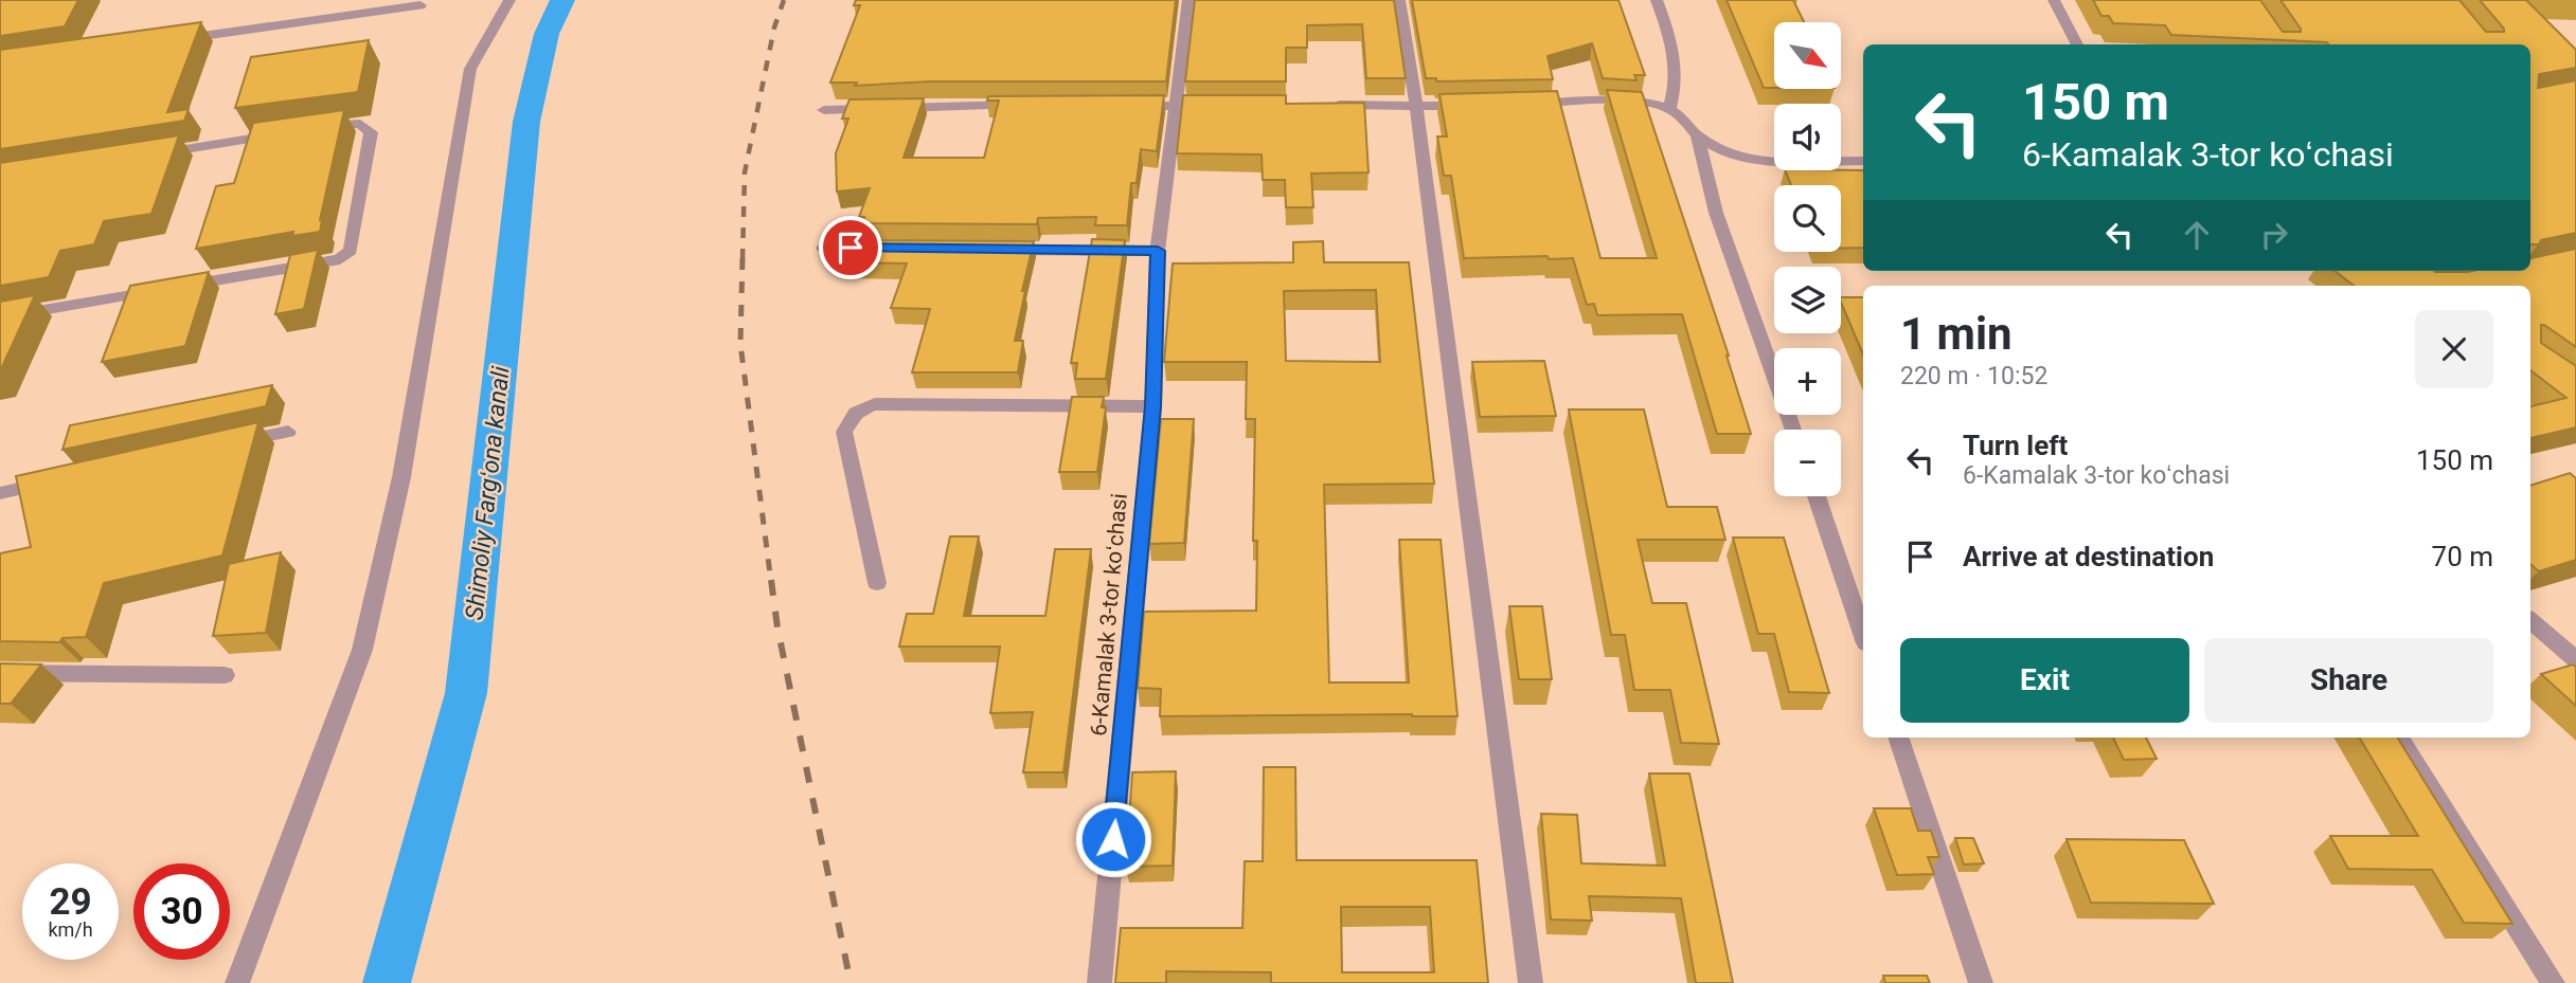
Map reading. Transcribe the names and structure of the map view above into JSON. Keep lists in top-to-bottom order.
{
  "streets": {
    "street": ["6-Kamalak 3-tor koʻchasi"]
  },
  "water": ["Shimoliy Fargʻona kanali"],
  "north": "bottom right",
  "page": {
    "map_buttons": ["+", "−"],
    "turn": ["150 m", "6-Kamalak 3-tor koʻchasi"],
    "heading": ["1 min", "220 m · 10:52"],
    "list": [
      {
        "name": "Turn left",
        "note": "6-Kamalak 3-tor koʻchasi",
        "value": "150 m"
      },
      {
        "name": "Arrive at destination",
        "value": "70 m"
      }
    ],
    "buttons": ["Exit", "Share"],
    "speed": "29 km/h",
    "limit": "30"
  }
}
